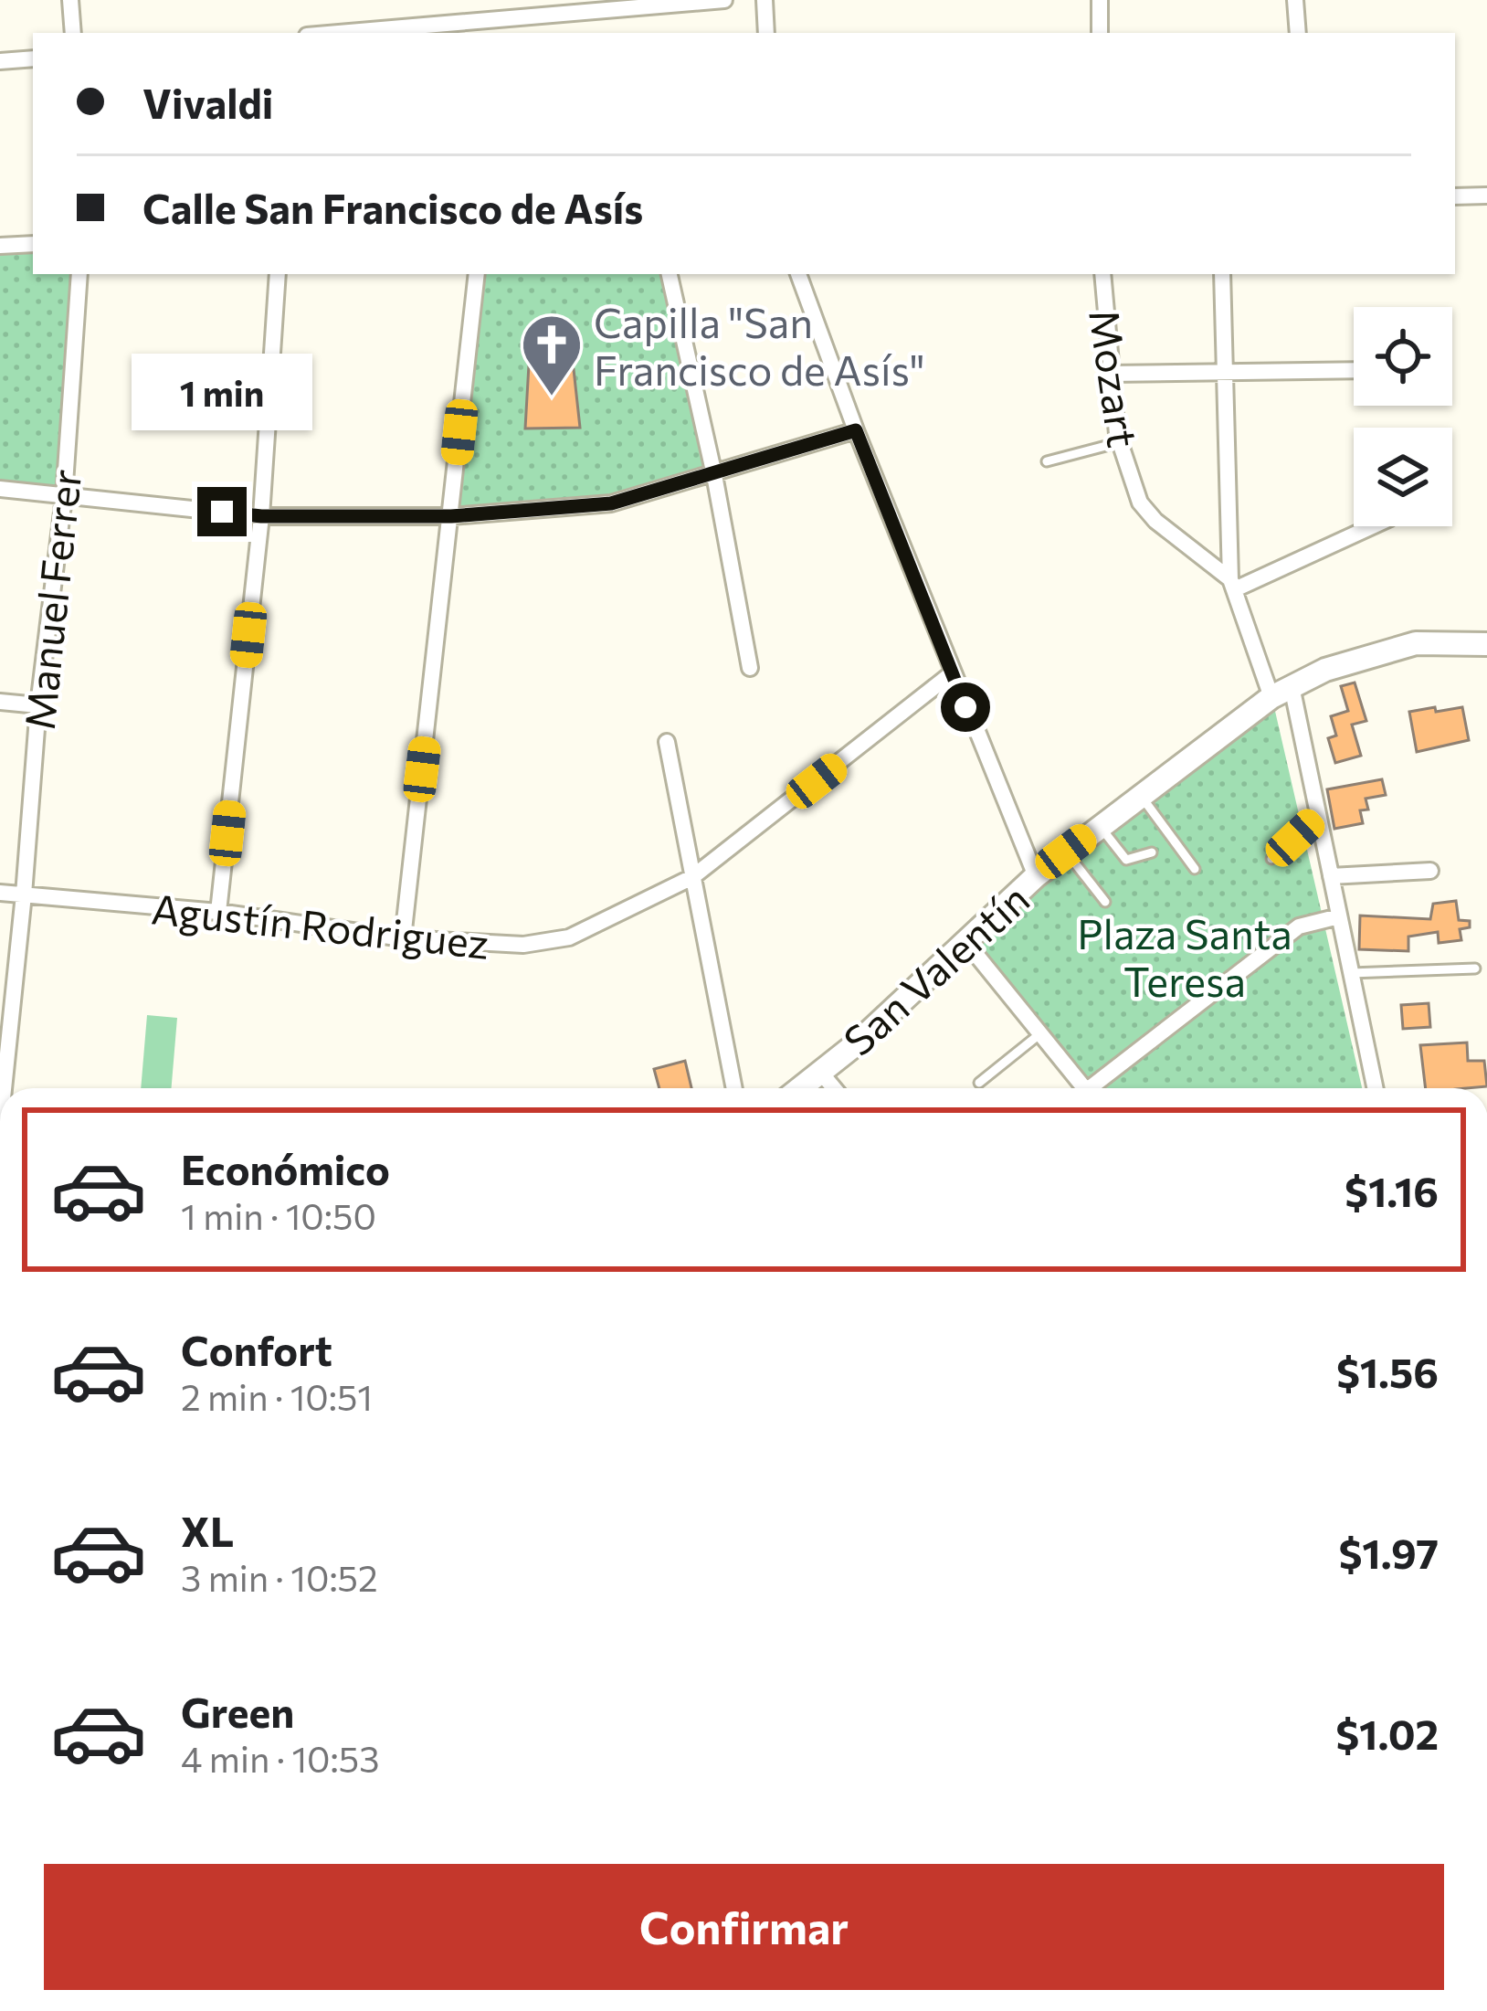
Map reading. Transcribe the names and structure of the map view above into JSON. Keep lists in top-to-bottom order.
{
  "streets": {
    "main road": ["San Valentín"],
    "street": ["Mozart", "Manuel Ferrer", "Agustín Rodriguez"]
  },
  "crossings": [
    ["Manuel Ferrer", "Agustín Rodriguez"]
  ],
  "parks": ["Plaza Santa Teresa"],
  "places": {
    "church": ["Capilla \"San Francisco de Asís\""]
  },
  "page": {
    "banner": ["Vivaldi", "Calle San Francisco de Asís"],
    "bubble": "1 min",
    "list": [
      {
        "name": "Económico",
        "note": "1 min · 10:50",
        "value": "$1.16"
      },
      {
        "name": "Confort",
        "note": "2 min · 10:51",
        "value": "$1.56"
      },
      {
        "name": "XL",
        "note": "3 min · 10:52",
        "value": "$1.97"
      },
      {
        "name": "Green",
        "note": "4 min · 10:53",
        "value": "$1.02"
      }
    ],
    "buttons": "Confirmar"
  }
}
